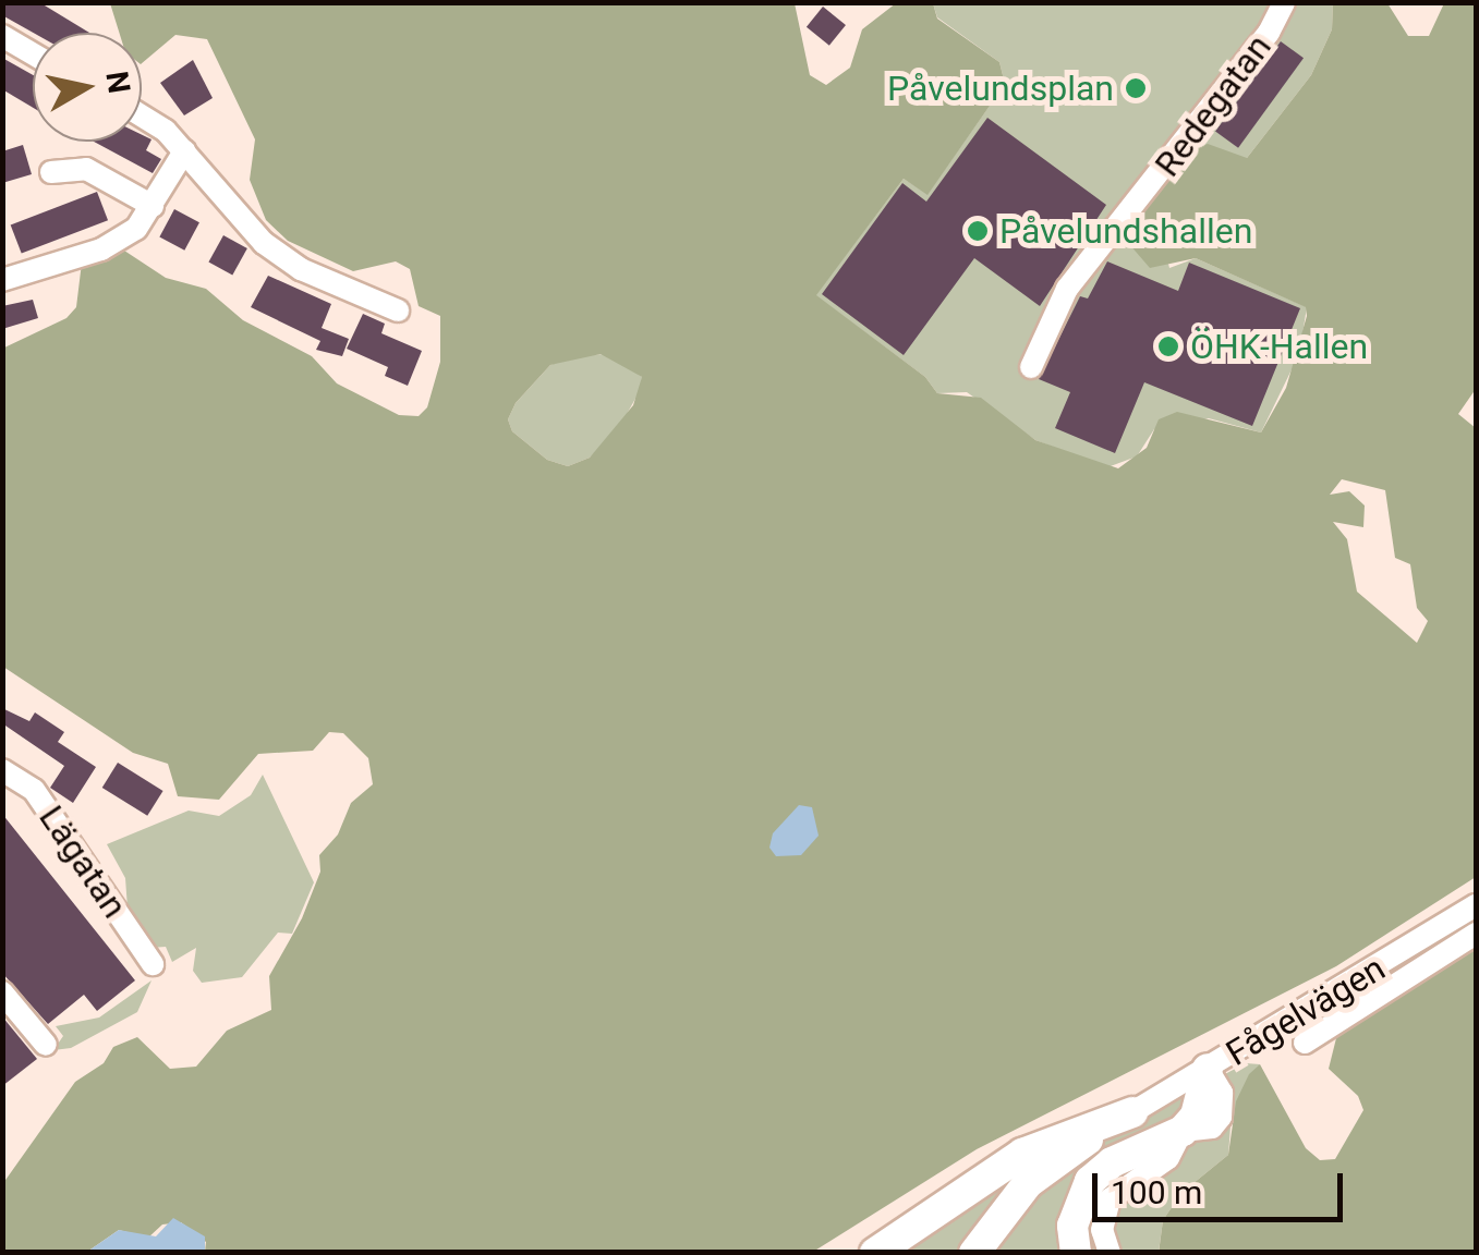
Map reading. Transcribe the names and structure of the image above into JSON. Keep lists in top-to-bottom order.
{
  "streets": {
    "street": ["Redegatan", "Lägatan", "Fågelvägen"]
  },
  "places": ["Påvelundsplan", "Påvelundshallen", "ÖHK-Hallen"],
  "scale_bar": "100 m",
  "north": "right"
}
